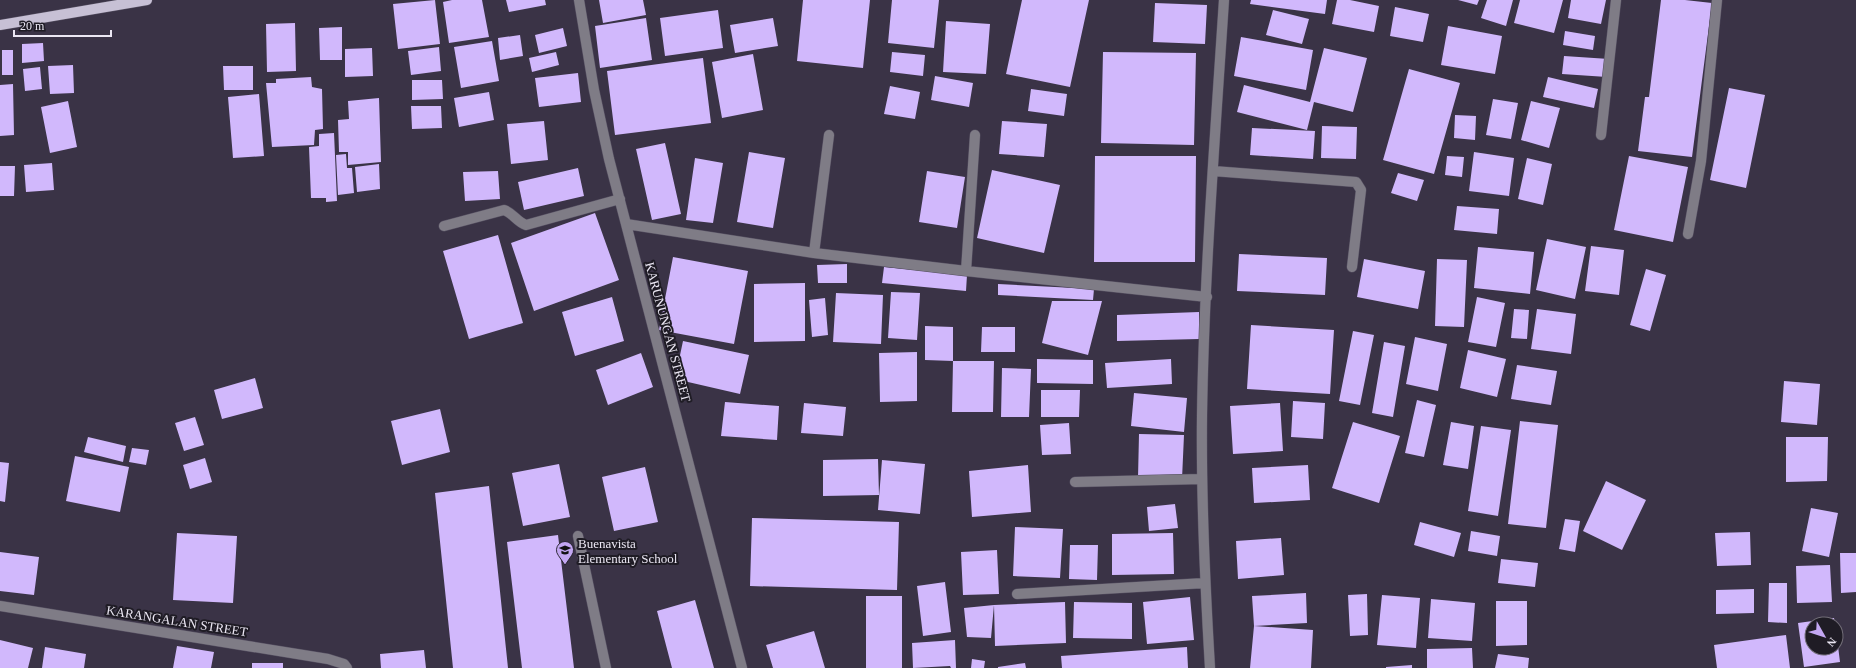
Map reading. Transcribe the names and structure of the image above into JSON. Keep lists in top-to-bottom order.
{
  "streets": {
    "street": ["KARUNUNGAN STREET", "KARANGALAN STREET"]
  },
  "places": {
    "school or university": ["Buenavista Elementary School"]
  },
  "scale_bar": "20 m",
  "north": "bottom right"
}
